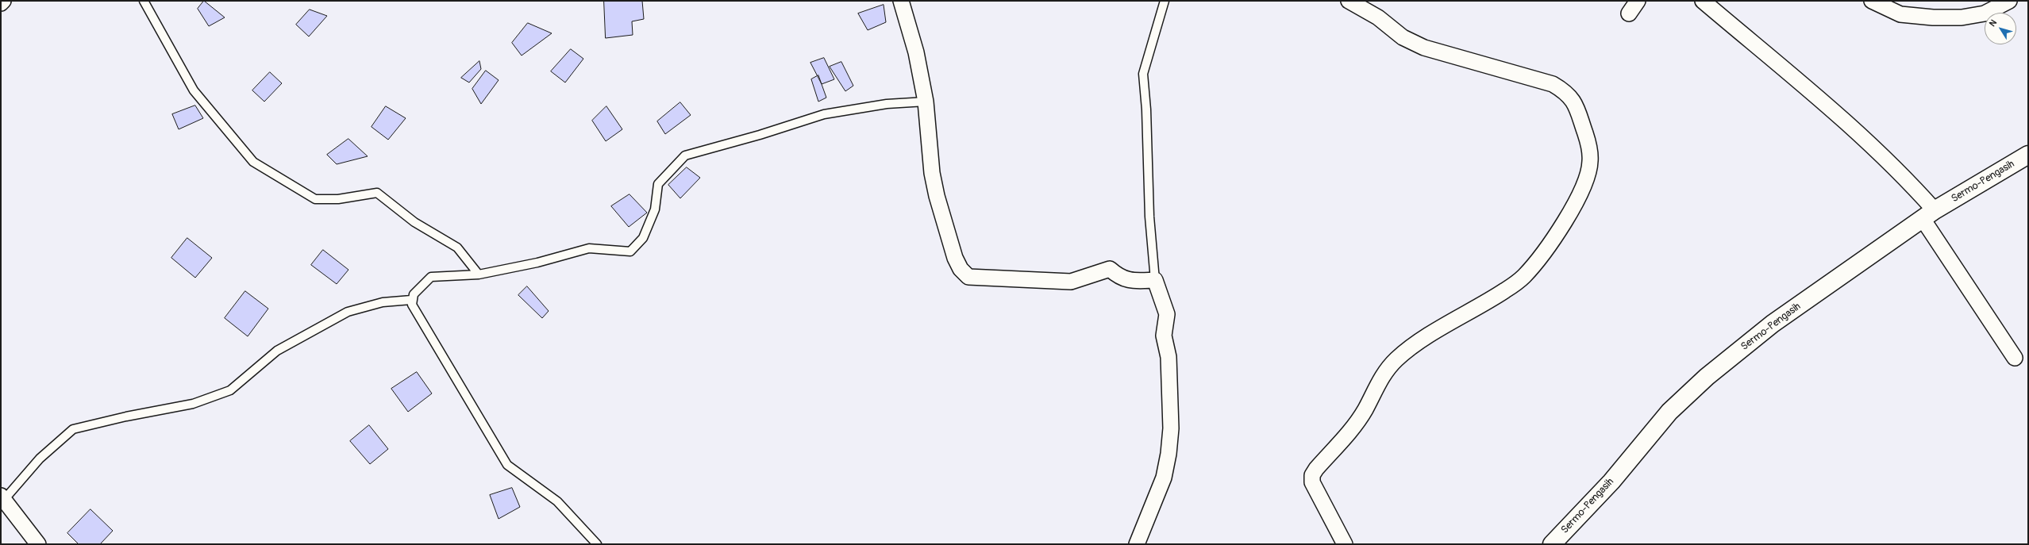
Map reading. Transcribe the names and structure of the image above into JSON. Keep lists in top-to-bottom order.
{
  "streets": {
    "main road": ["Sermo-Pengasih"]
  },
  "north": "top left"
}
